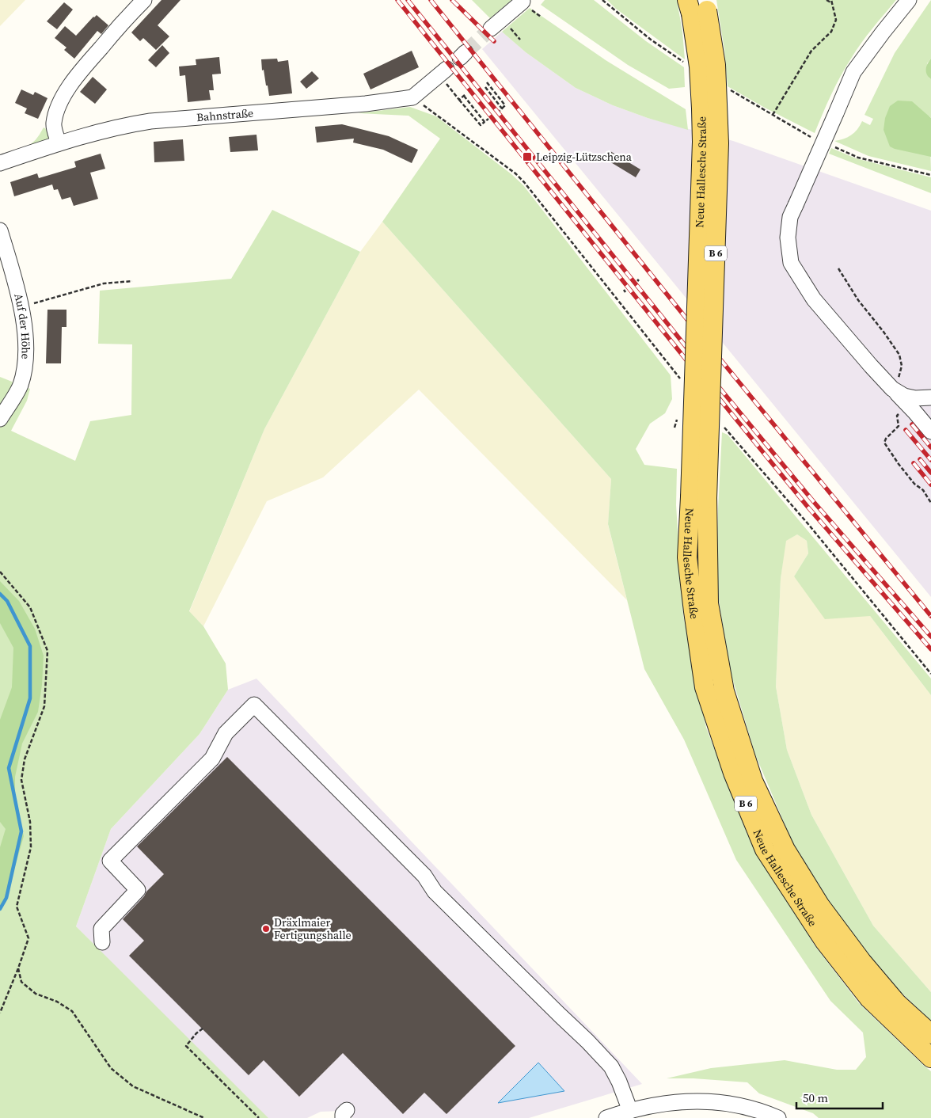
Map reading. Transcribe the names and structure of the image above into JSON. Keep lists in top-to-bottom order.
{
  "streets": {
    "main road": ["Neue Hallesche Straße", "B 6"],
    "street": ["Bahnstraße", "Auf der Höhe"]
  },
  "places": {
    "transit": ["Leipzig-Lützschena"],
    "other": ["Dräxlmaier Fertigungshalle"]
  },
  "scale_bar": "50 m"
}
